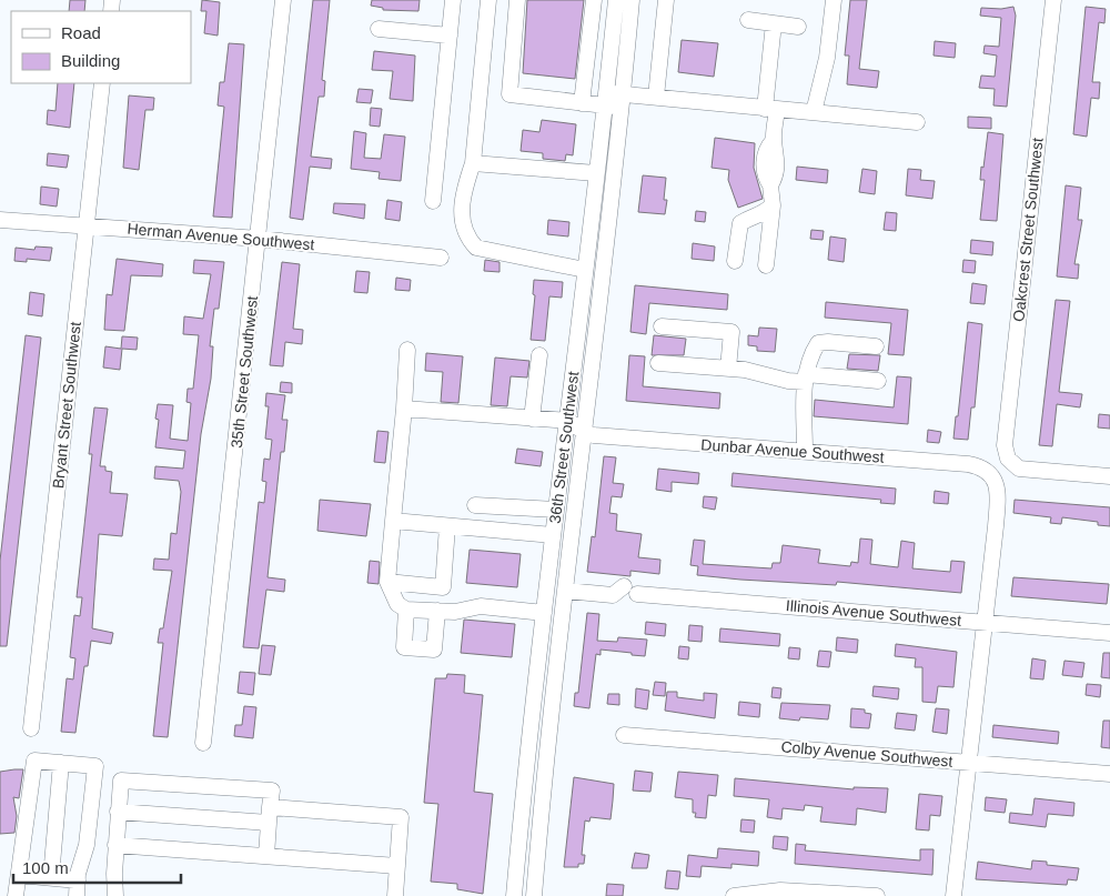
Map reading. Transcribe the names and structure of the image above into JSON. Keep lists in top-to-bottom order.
{
  "streets": {
    "street": [
      "Oakcrest Street Southwest",
      "Herman Avenue Southwest",
      "35th Street Southwest",
      "Bryant Street Southwest",
      "36th Street Southwest",
      "Dunbar Avenue Southwest",
      "Illinois Avenue Southwest",
      "Colby Avenue Southwest"
    ]
  },
  "crossings": [
    ["Herman Avenue Southwest", "35th Street Southwest"],
    ["Herman Avenue Southwest", "Bryant Street Southwest"],
    ["36th Street Southwest", "Dunbar Avenue Southwest"],
    ["Dunbar Avenue Southwest", "Illinois Avenue Southwest"]
  ],
  "legend": ["Road", "Building"],
  "scale_bar": "100 m"
}
